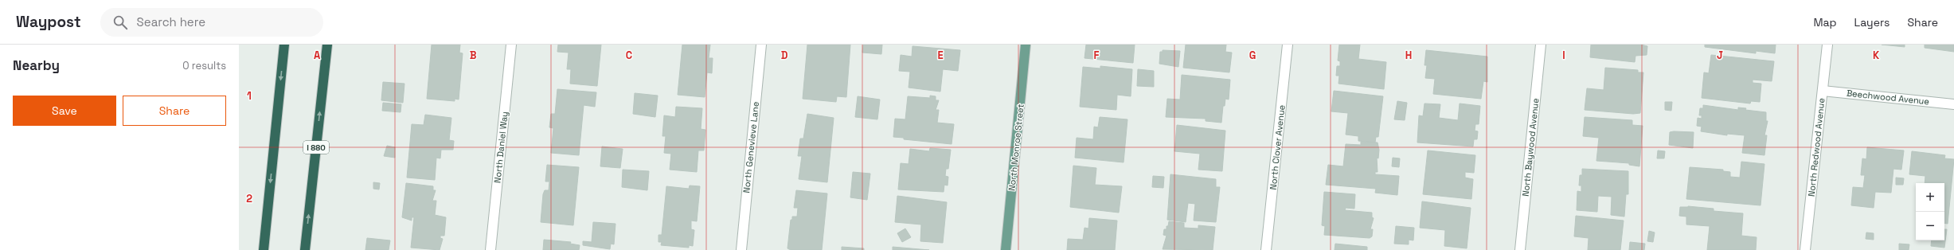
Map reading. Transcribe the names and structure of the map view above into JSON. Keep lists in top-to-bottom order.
{
  "streets": {
    "highway": ["I 880"],
    "main road": ["North Monroe Street"],
    "street": [
      "Beechwood Avenue",
      "North Daniel Way",
      "North Genevieve Lane",
      "North Clover Avenue",
      "North Baywood Avenue",
      "North Redwood Avenue"
    ]
  },
  "crossings": [
    ["Beechwood Avenue", "North Redwood Avenue"]
  ],
  "page": {
    "header": "Waypost",
    "search": "Search here",
    "nav": ["Map", "Layers", "Share"],
    "heading": ["Nearby", "0 results"],
    "buttons": ["Save", "Share"],
    "map_buttons": ["+", "−"]
  },
  "grid": {
    "columns": [
      "A",
      "B",
      "C",
      "D",
      "E",
      "F",
      "G",
      "H",
      "I",
      "J",
      "K"
    ],
    "rows": ["1", "2"]
  }
}
